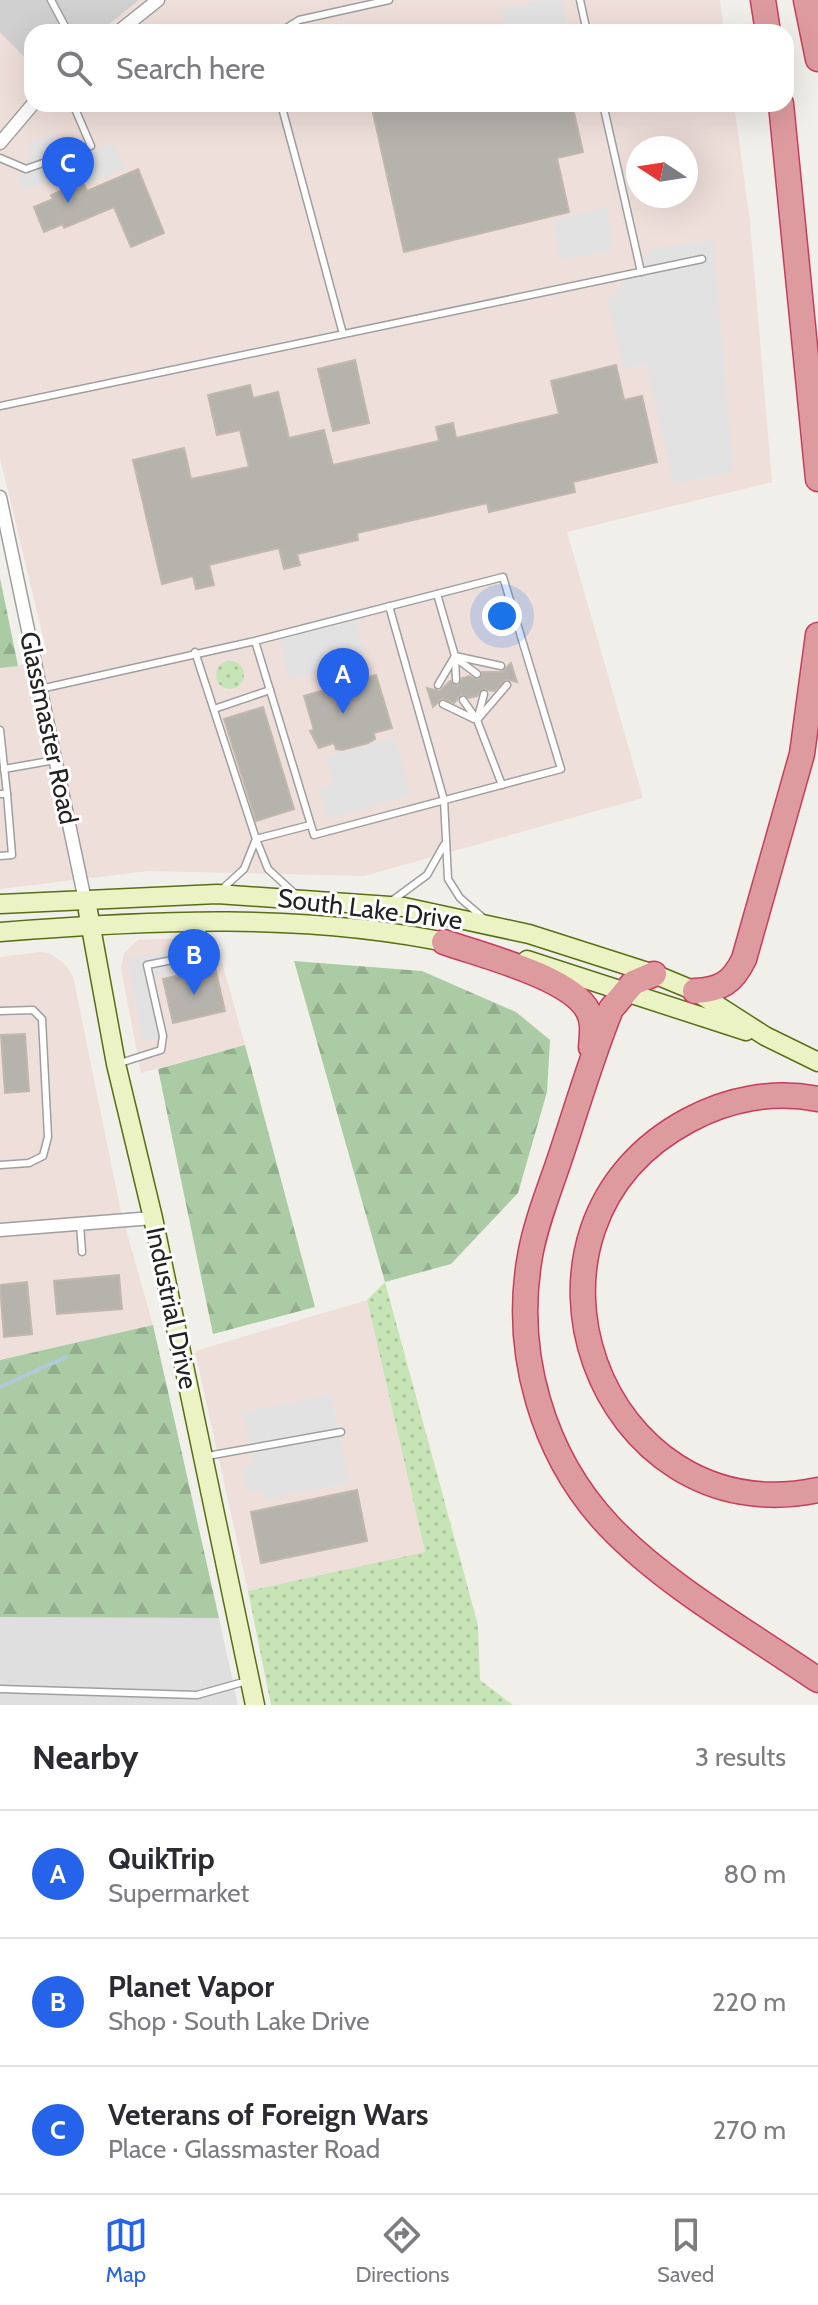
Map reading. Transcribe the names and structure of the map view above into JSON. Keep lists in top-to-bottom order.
{
  "streets": {
    "main road": ["South Lake Drive", "Industrial Drive"],
    "street": ["Glassmaster Road"]
  },
  "crossings": [
    ["Glassmaster Road", "South Lake Drive"],
    ["Glassmaster Road", "Industrial Drive"],
    ["South Lake Drive", "Industrial Drive"]
  ],
  "north": "left",
  "page": {
    "search": "Search here",
    "pins": ["C", "A", "B"],
    "heading": ["Nearby", "3 results"],
    "list": [
      {
        "mark": "A",
        "name": "QuikTrip",
        "note": "Supermarket",
        "value": "80 m"
      },
      {
        "mark": "B",
        "name": "Planet Vapor",
        "note": "Shop · South Lake Drive",
        "value": "220 m"
      },
      {
        "mark": "C",
        "name": "Veterans of Foreign Wars",
        "note": "Place · Glassmaster Road",
        "value": "270 m"
      }
    ],
    "nav": ["Map", "Directions", "Saved"]
  }
}
